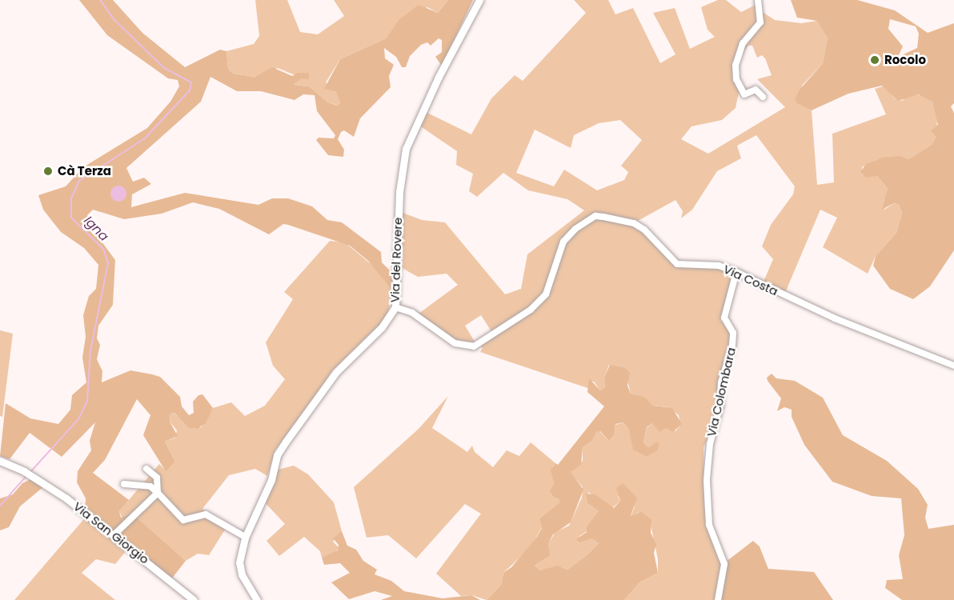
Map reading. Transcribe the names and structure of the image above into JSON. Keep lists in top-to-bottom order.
{
  "streets": {
    "street": [
      "Via del Rovere",
      "Via Costa",
      "Via Colombara",
      "Via San Giorgio"
    ]
  },
  "crossings": [
    ["Via del Rovere", "Via Costa"],
    ["Via Costa", "Via Colombara"]
  ],
  "water": ["Igna"],
  "places": ["Rocolo", "Cà Terza"]
}
